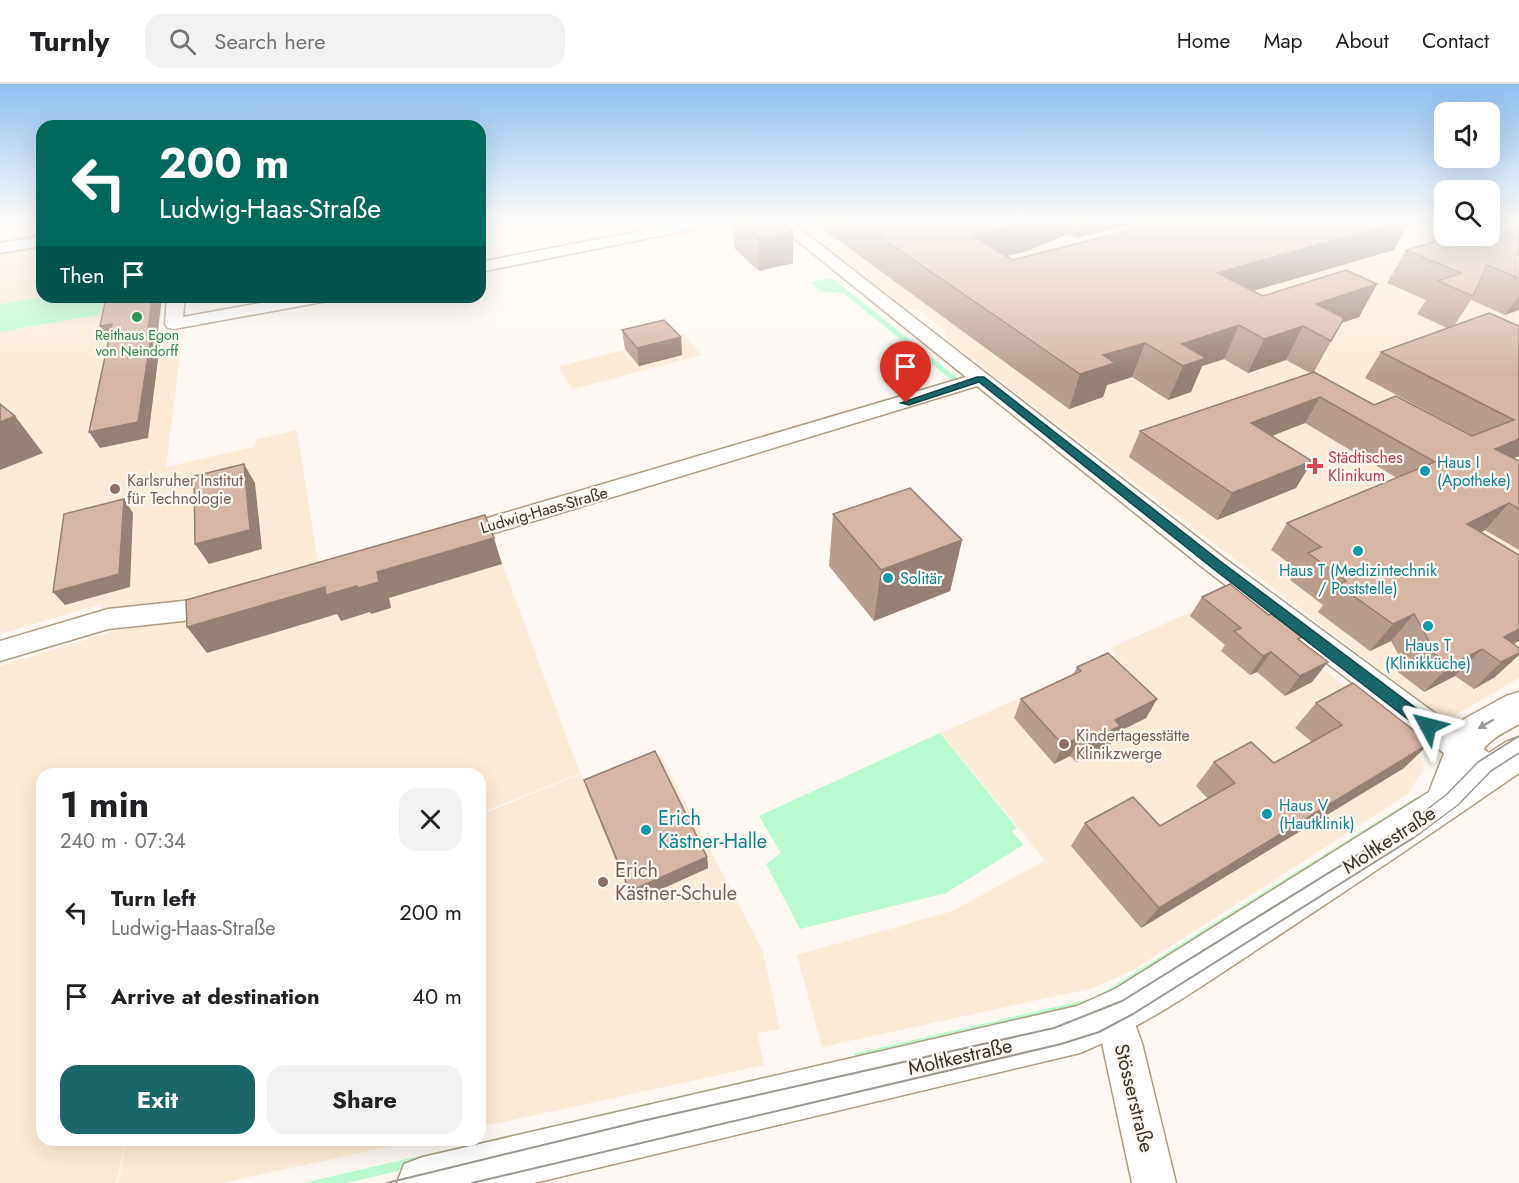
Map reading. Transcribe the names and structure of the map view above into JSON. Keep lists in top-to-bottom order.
{
  "streets": {
    "main road": ["Moltkestraße"],
    "street": ["Ludwig-Haas-Straße", "Stösserstraße"]
  },
  "crossings": [
    ["Moltkestraße", "Stösserstraße"]
  ],
  "places": {
    "other": [
      "Reithaus Egon von Neindorff",
      "Haus I (Apotheke)",
      "Karlsruher Institut für Technologie",
      "Haus T (Medizintechnik / Poststelle)",
      "Solitär",
      "Haus T (Klinikküche)",
      "Kindertagesstätte Klinikzwerge",
      "Haus V (Hautklinik)",
      "Erich Kästner-Halle",
      "Erich Kästner-Schule"
    ],
    "health": ["Städtisches Klinikum"]
  },
  "page": {
    "header": "Turnly",
    "search": "Search here",
    "nav": [
      "Home",
      "Map",
      "About",
      "Contact"
    ],
    "turn": ["200 m", "Ludwig-Haas-Straße"],
    "then": "Then",
    "heading": ["1 min", "240 m · 07:34"],
    "list": [
      {
        "name": "Turn left",
        "note": "Ludwig-Haas-Straße",
        "value": "200 m"
      },
      {
        "name": "Arrive at destination",
        "value": "40 m"
      }
    ],
    "buttons": ["Exit", "Share"]
  }
}
